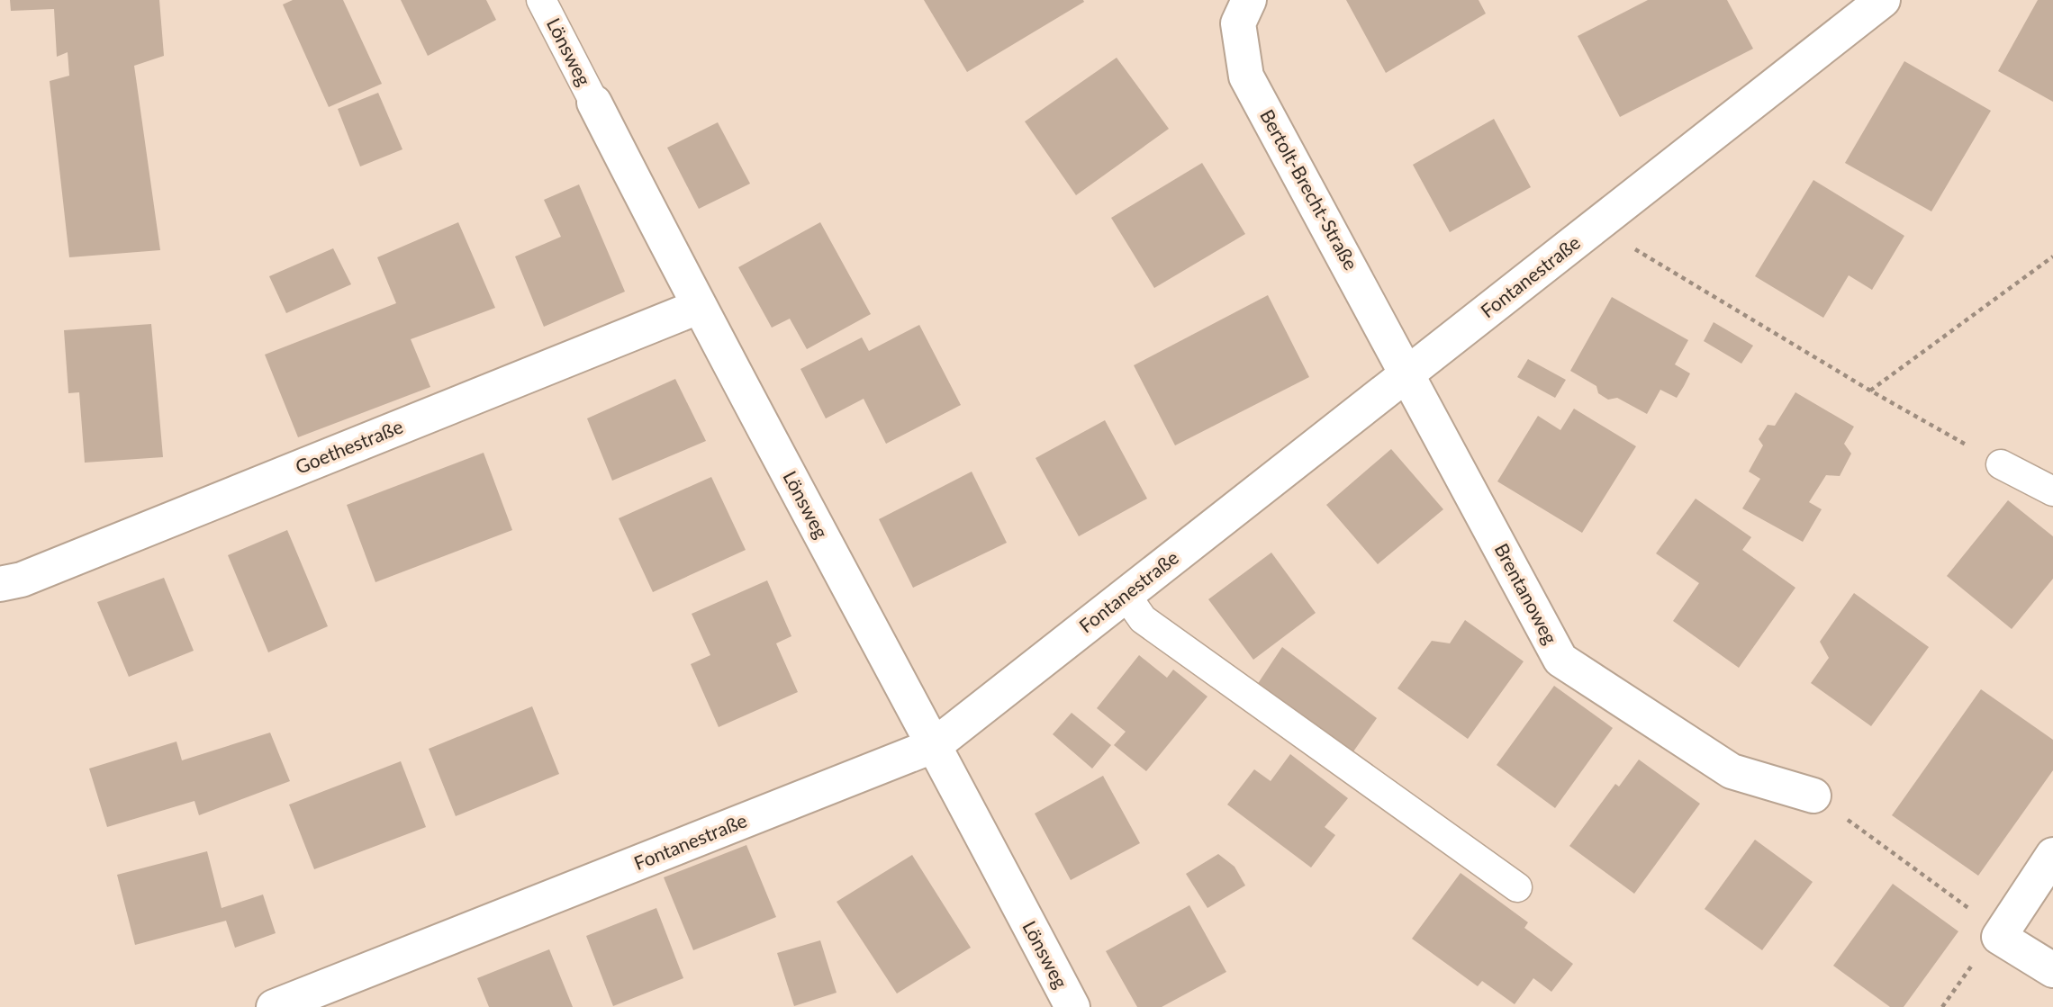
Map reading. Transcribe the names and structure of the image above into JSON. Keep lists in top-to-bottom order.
{
  "streets": {
    "street": [
      "Lönsweg",
      "Bertolt-Brecht-Straße",
      "Fontanestraße",
      "Goethestraße",
      "Brentanoweg"
    ]
  },
  "crossings": [
    ["Lönsweg", "Fontanestraße"],
    ["Lönsweg", "Goethestraße"],
    ["Bertolt-Brecht-Straße", "Fontanestraße"],
    ["Bertolt-Brecht-Straße", "Brentanoweg"],
    ["Fontanestraße", "Brentanoweg"]
  ]
}
